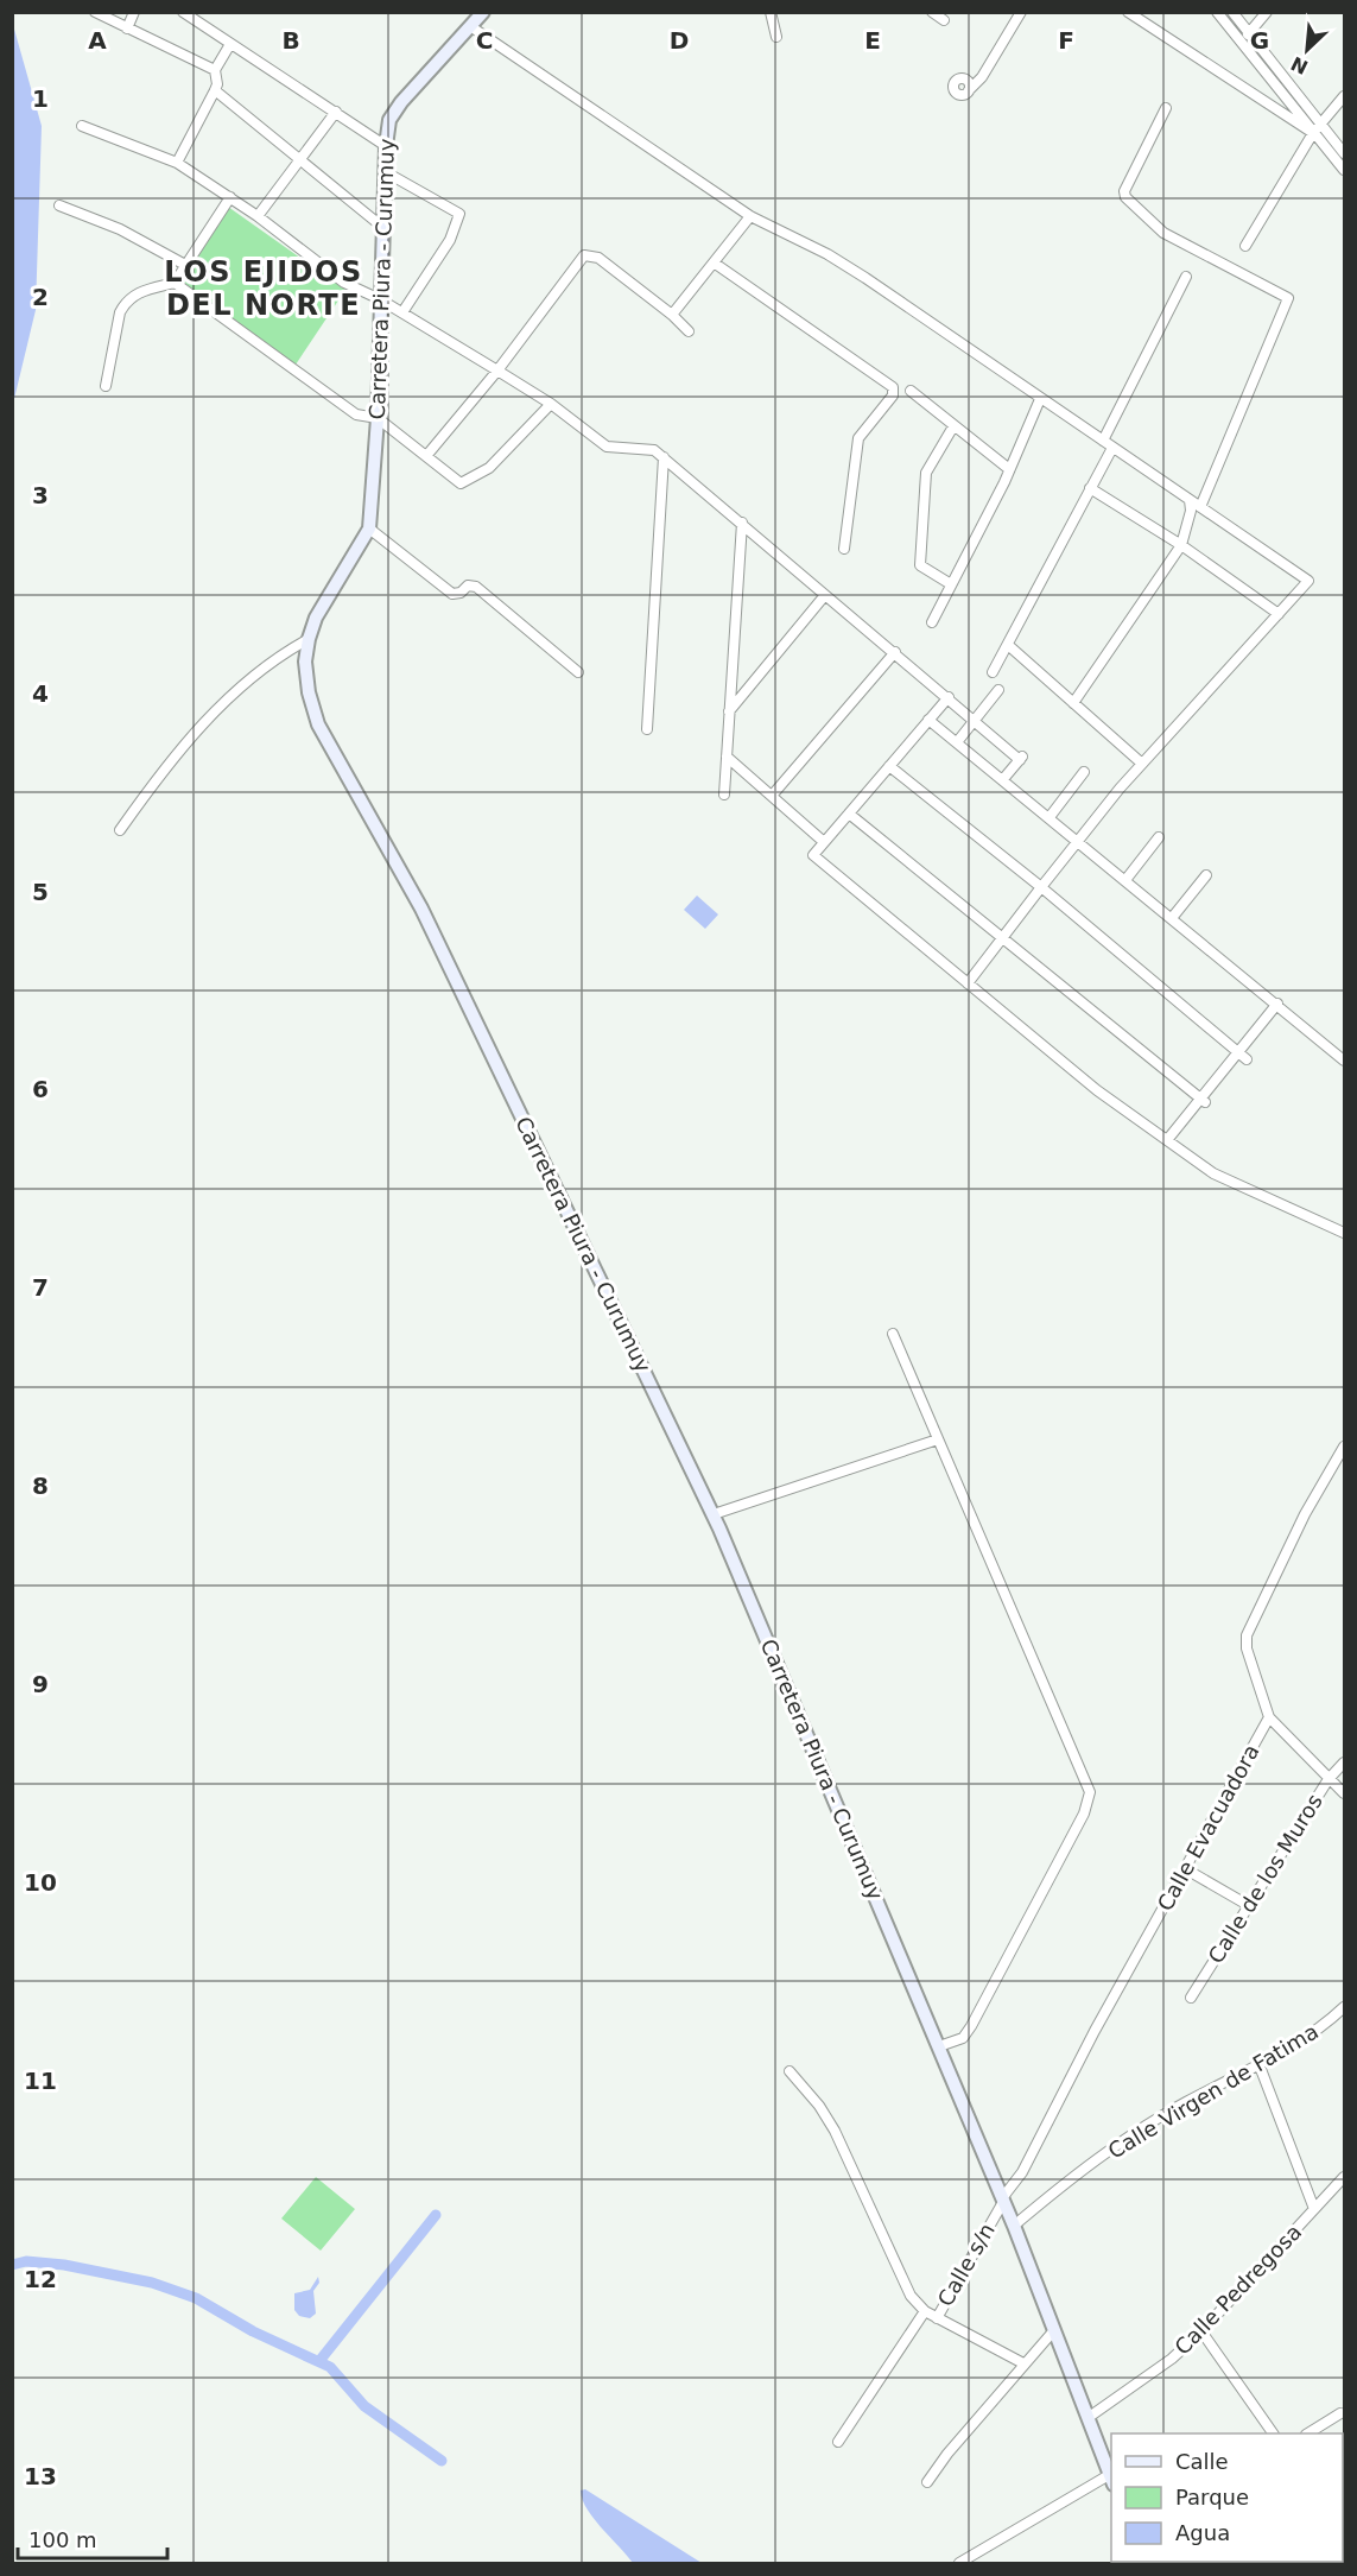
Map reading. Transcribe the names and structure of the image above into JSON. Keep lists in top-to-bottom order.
{
  "streets": {
    "main road": ["Carretera Piura - Curumuy"],
    "street": [
      "Calle Evacuadora",
      "Calle de los Muros",
      "Calle Virgen de Fatima",
      "Calle s/n",
      "Calle Pedregosa"
    ]
  },
  "crossings": [
    ["Carretera Piura - Curumuy", "Calle Evacuadora"],
    ["Carretera Piura - Curumuy", "Calle Virgen de Fatima"],
    ["Carretera Piura - Curumuy", "Calle s/n"],
    ["Carretera Piura - Curumuy", "Calle Pedregosa"],
    ["Calle Evacuadora", "Calle s/n"]
  ],
  "districts": ["LOS EJIDOS DEL NORTE"],
  "legend": ["Calle", "Parque", "Agua"],
  "scale_bar": "100 m",
  "north": "bottom left",
  "grid": {
    "columns": [
      "A",
      "B",
      "C",
      "D",
      "E",
      "F",
      "G"
    ],
    "rows": [
      "1",
      "2",
      "3",
      "4",
      "5",
      "6",
      "7",
      "8",
      "9",
      "10",
      "11",
      "12",
      "13"
    ]
  }
}
